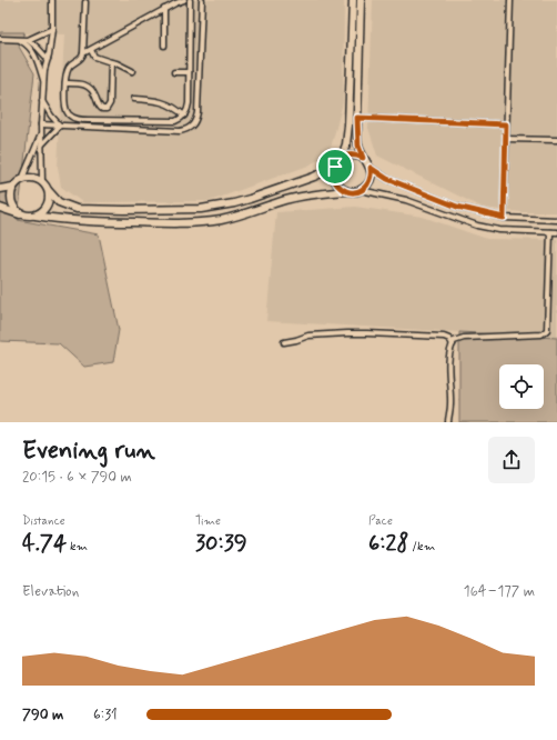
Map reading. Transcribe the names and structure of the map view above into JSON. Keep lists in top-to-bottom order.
{
  "page": {
    "heading": ["Evening run", "20:15 · 6 × 790 m"],
    "stats": [
      ["Distance", "4.74 km"],
      ["Time", "30:39"],
      ["Pace", "6:28 /km"]
    ],
    "chart": ["Elevation", "164–177 m"],
    "list": [
      {
        "name": "790 m",
        "note": "6:31"
      }
    ]
  }
}
